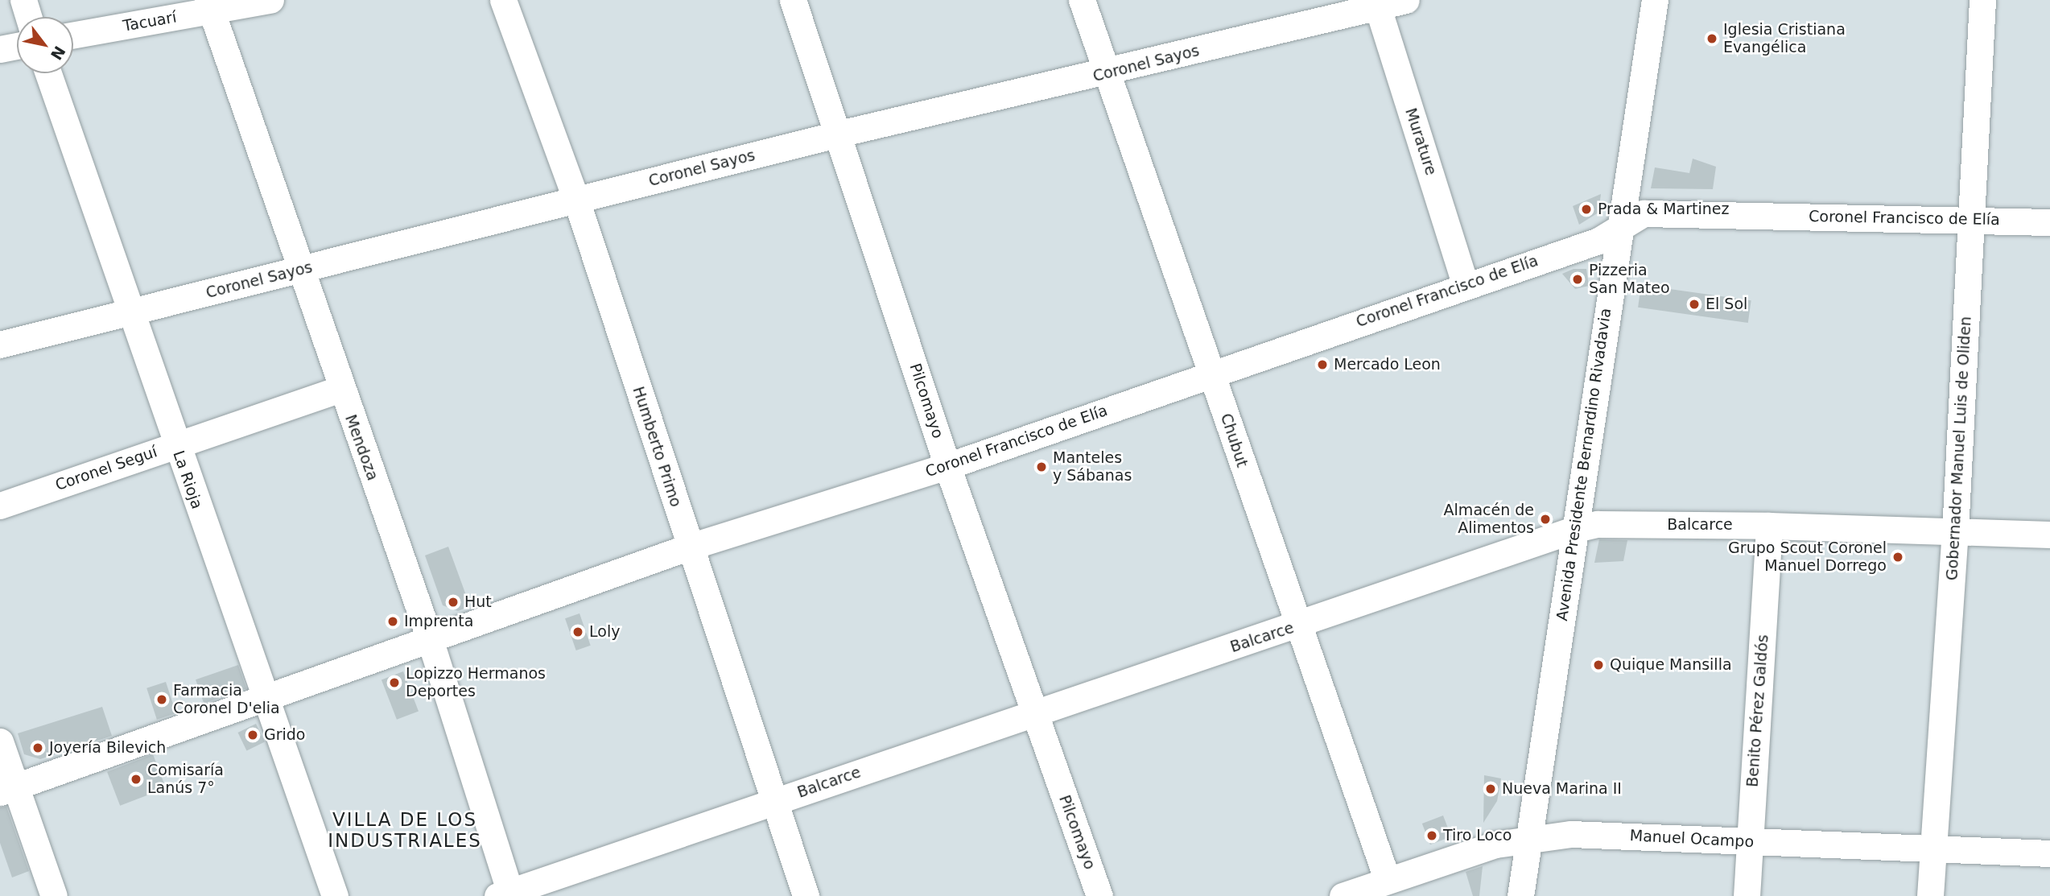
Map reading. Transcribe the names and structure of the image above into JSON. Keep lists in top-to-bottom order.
{
  "streets": {
    "street": [
      "Tacuarí",
      "Coronel Sayos",
      "Murature",
      "Coronel Francisco de Elía",
      "Pilcomayo",
      "Chubut",
      "Humberto Primo",
      "Mendoza",
      "Gobernador Manuel Luis de Oliden",
      "Avenida Presidente Bernardino Rivadavia",
      "Coronel Seguí",
      "La Rioja",
      "Balcarce",
      "Benito Pérez Galdós",
      "Manuel Ocampo"
    ]
  },
  "crossings": [
    ["Tacuarí", "Mendoza"],
    ["Coronel Sayos", "Murature"],
    ["Coronel Sayos", "Pilcomayo"],
    ["Coronel Sayos", "Chubut"],
    ["Coronel Sayos", "Humberto Primo"],
    ["Coronel Sayos", "Mendoza"],
    ["Coronel Sayos", "La Rioja"],
    ["Murature", "Coronel Francisco de Elía"],
    ["Coronel Francisco de Elía", "Pilcomayo"],
    ["Coronel Francisco de Elía", "Chubut"],
    ["Coronel Francisco de Elía", "Humberto Primo"],
    ["Coronel Francisco de Elía", "Mendoza"],
    ["Coronel Francisco de Elía", "Gobernador Manuel Luis de Oliden"],
    ["Coronel Francisco de Elía", "Avenida Presidente Bernardino Rivadavia"],
    ["Coronel Francisco de Elía", "La Rioja"],
    ["Pilcomayo", "Balcarce"],
    ["Chubut", "Balcarce"],
    ["Chubut", "Manuel Ocampo"],
    ["Humberto Primo", "Balcarce"],
    ["Mendoza", "Coronel Seguí"],
    ["Mendoza", "Balcarce"],
    ["Gobernador Manuel Luis de Oliden", "Balcarce"],
    ["Gobernador Manuel Luis de Oliden", "Manuel Ocampo"],
    ["Avenida Presidente Bernardino Rivadavia", "Balcarce"],
    ["Avenida Presidente Bernardino Rivadavia", "Manuel Ocampo"],
    ["Coronel Seguí", "La Rioja"],
    ["Balcarce", "Benito Pérez Galdós"],
    ["Benito Pérez Galdós", "Manuel Ocampo"]
  ],
  "districts": ["VILLA DE LOS INDUSTRIALES"],
  "places": [
    "Iglesia Cristiana Evangélica",
    "Prada & Martinez",
    "Pizzeria San Mateo",
    "El Sol",
    "Mercado Leon",
    "Manteles y Sábanas",
    "Almacén de Alimentos",
    "Grupo Scout Coronel Manuel Dorrego",
    "Hut",
    "Imprenta",
    "Loly",
    "Quique Mansilla",
    "Lopizzo Hermanos Deportes",
    "Farmacia Coronel D'elia",
    "Grido",
    "Joyería Bilevich",
    "Comisaría Lanús 7°",
    "Nueva Marina II",
    "Tiro Loco"
  ],
  "north": "bottom right"
}
